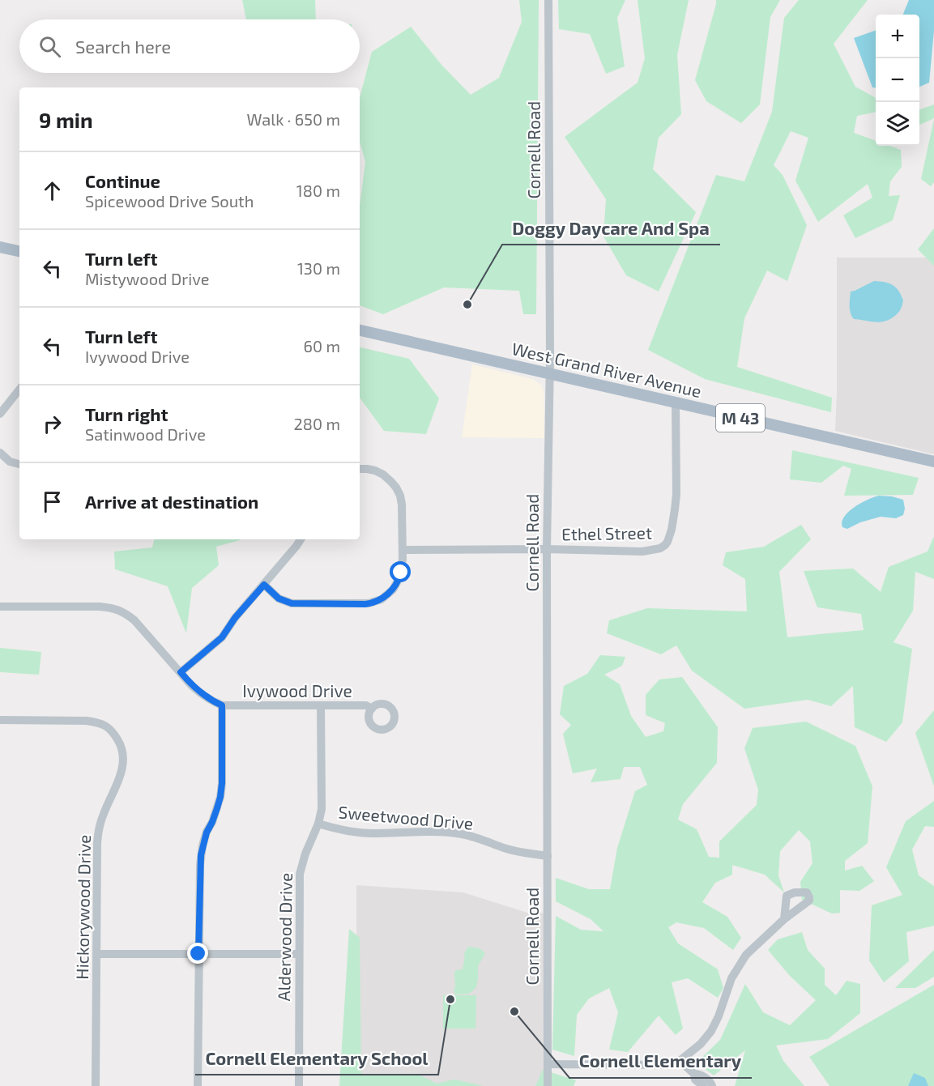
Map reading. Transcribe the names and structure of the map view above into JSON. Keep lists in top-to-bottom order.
{
  "streets": {
    "main road": ["West Grand River Avenue", "M 43"],
    "street": [
      "Cornell Road",
      "Ethel Street",
      "Ivywood Drive",
      "Sweetwood Drive",
      "Hickorywood Drive",
      "Alderwood Drive"
    ]
  },
  "crossings": [
    ["Cornell Road", "West Grand River Avenue"],
    ["Cornell Road", "Ethel Street"],
    ["Cornell Road", "Sweetwood Drive"],
    ["West Grand River Avenue", "Ethel Street"],
    ["Ivywood Drive", "Alderwood Drive"],
    ["Sweetwood Drive", "Alderwood Drive"]
  ],
  "places": ["Doggy Daycare And Spa", "Cornell Elementary School", "Cornell Elementary"],
  "page": {
    "map_buttons": ["+", "−"],
    "search": "Search here",
    "heading": ["9 min", "Walk · 650 m"],
    "list": [
      ["Continue", "Spicewood Drive South", "180 m"],
      ["Turn left", "Mistywood Drive", "130 m"],
      ["Turn left", "Ivywood Drive", "60 m"],
      ["Turn right", "Satinwood Drive", "280 m"],
      "Arrive at destination"
    ]
  }
}
